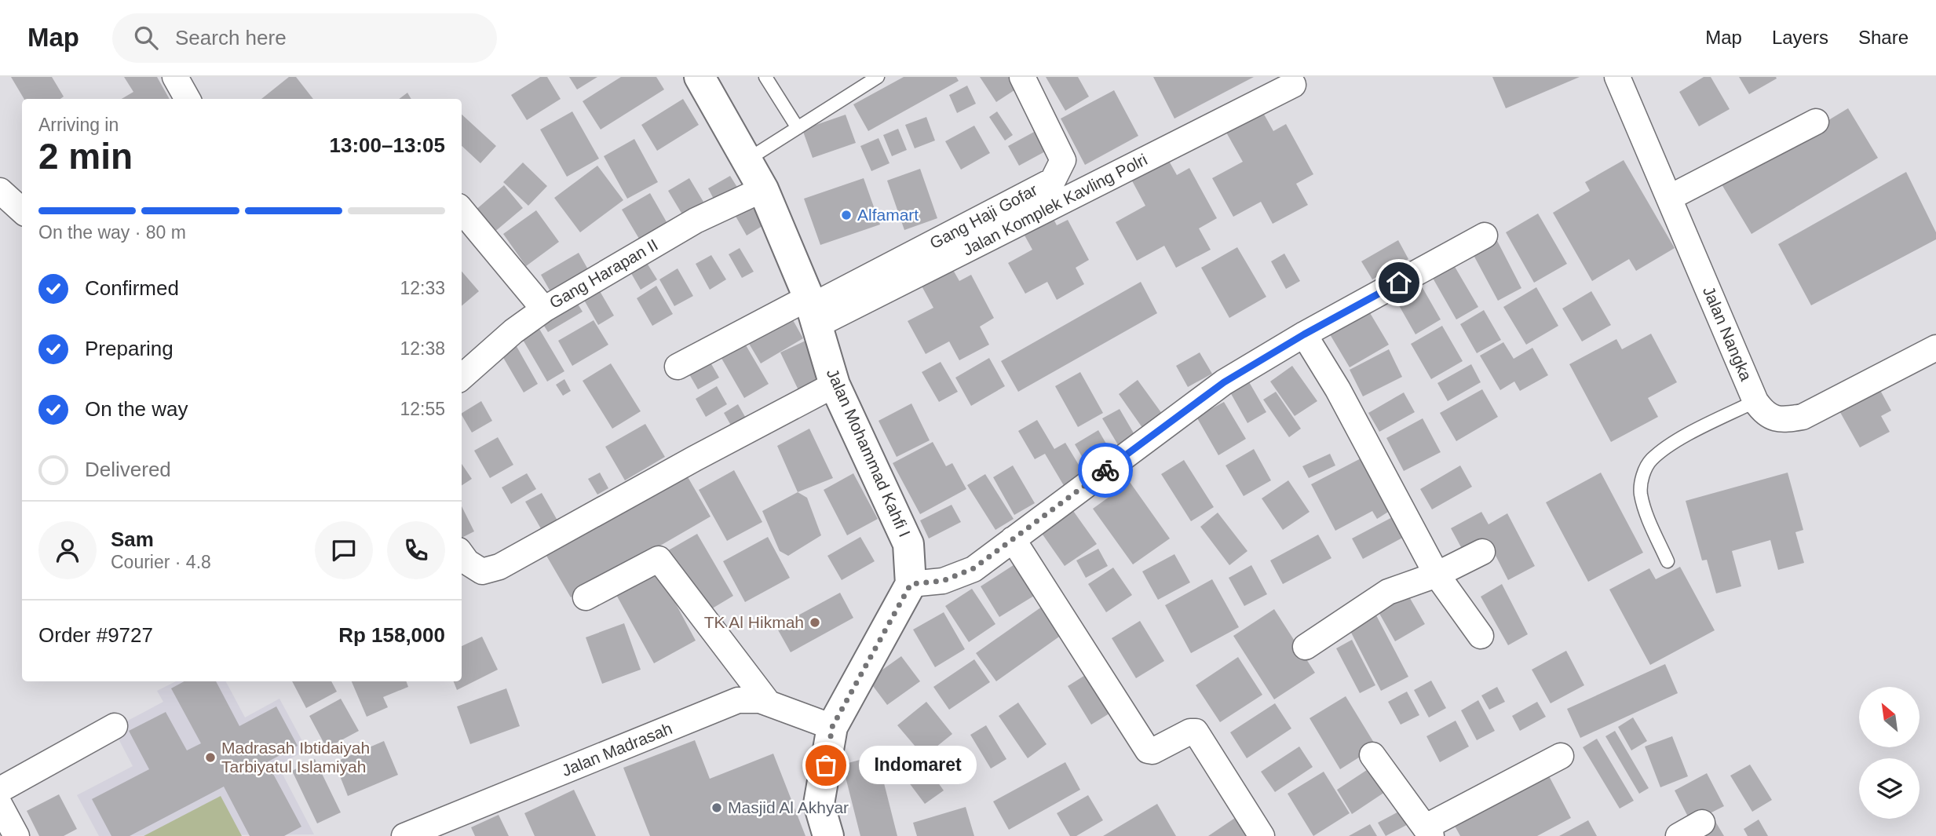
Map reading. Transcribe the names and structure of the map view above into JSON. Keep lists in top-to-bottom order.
{
  "streets": {
    "main road": ["Jalan Mohammad Kahfi I"],
    "street": [
      "Jalan Komplek Kavling Polri",
      "Gang Haji Gofar",
      "Gang Harapan II",
      "Jalan Nangka",
      "Jalan Madrasah"
    ]
  },
  "crossings": [
    ["Jalan Komplek Kavling Polri", "Gang Haji Gofar"],
    ["Jalan Komplek Kavling Polri", "Jalan Mohammad Kahfi I"],
    ["Gang Haji Gofar", "Jalan Mohammad Kahfi I"],
    ["Gang Harapan II", "Jalan Mohammad Kahfi I"]
  ],
  "places": [
    "Alfamart",
    "TK Al Hikmah",
    "Madrasah Ibtidaiyah Tarbiyatul Islamiyah",
    "Indomaret",
    "Masjid Al Akhyar"
  ],
  "north": "top left",
  "page": {
    "header": "Map",
    "search": "Search here",
    "nav": ["Map", "Layers", "Share"],
    "heading": ["2 min", "Arriving in", "13:00–13:05"],
    "panel": [
      "Sam",
      "Courier · 4.8",
      "Order #9727",
      "Rp 158,000"
    ],
    "bar": "On the way · 80 m",
    "list": [
      ["Confirmed", "12:33"],
      ["Preparing", "12:38"],
      ["On the way", "12:55"],
      "Delivered"
    ],
    "bubble": "Indomaret"
  }
}
